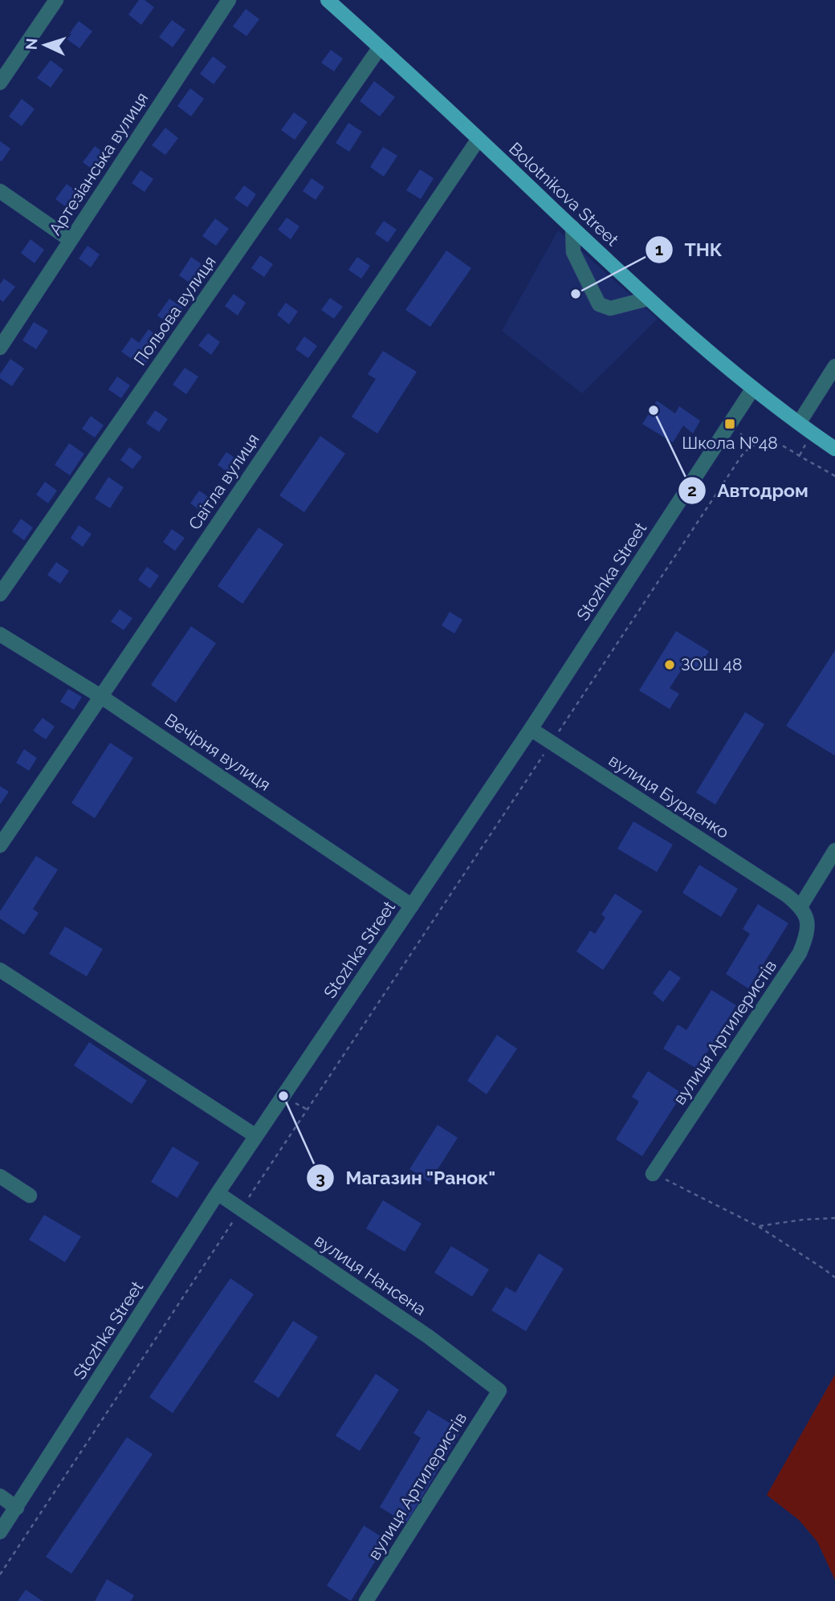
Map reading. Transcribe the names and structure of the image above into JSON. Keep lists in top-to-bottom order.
{
  "streets": {
    "main road": ["Bolotnikova Street"],
    "street": [
      "Артезіанська вулиця",
      "Польова вулиця",
      "Світла вулиця",
      "Stozhka Street",
      "Вечірня вулиця",
      "вулиця Бурденко",
      "вулиця Артилеристів",
      "вулиця Нансена"
    ]
  },
  "crossings": [
    ["Bolotnikova Street", "Польова вулиця"],
    ["Bolotnikova Street", "Світла вулиця"],
    ["Bolotnikova Street", "Stozhka Street"],
    ["Світла вулиця", "Вечірня вулиця"],
    ["Stozhka Street", "Вечірня вулиця"],
    ["Stozhka Street", "вулиця Бурденко"],
    ["Stozhka Street", "вулиця Нансена"],
    ["вулиця Бурденко", "вулиця Артилеристів"],
    ["вулиця Артилеристів", "вулиця Нансена"]
  ],
  "places": {
    "other": [
      "ТНК",
      "Автодром",
      "ЗОШ 48",
      "Магазин \"Ранок\""
    ],
    "transit": ["Школа №48"]
  },
  "north": "left"
}
